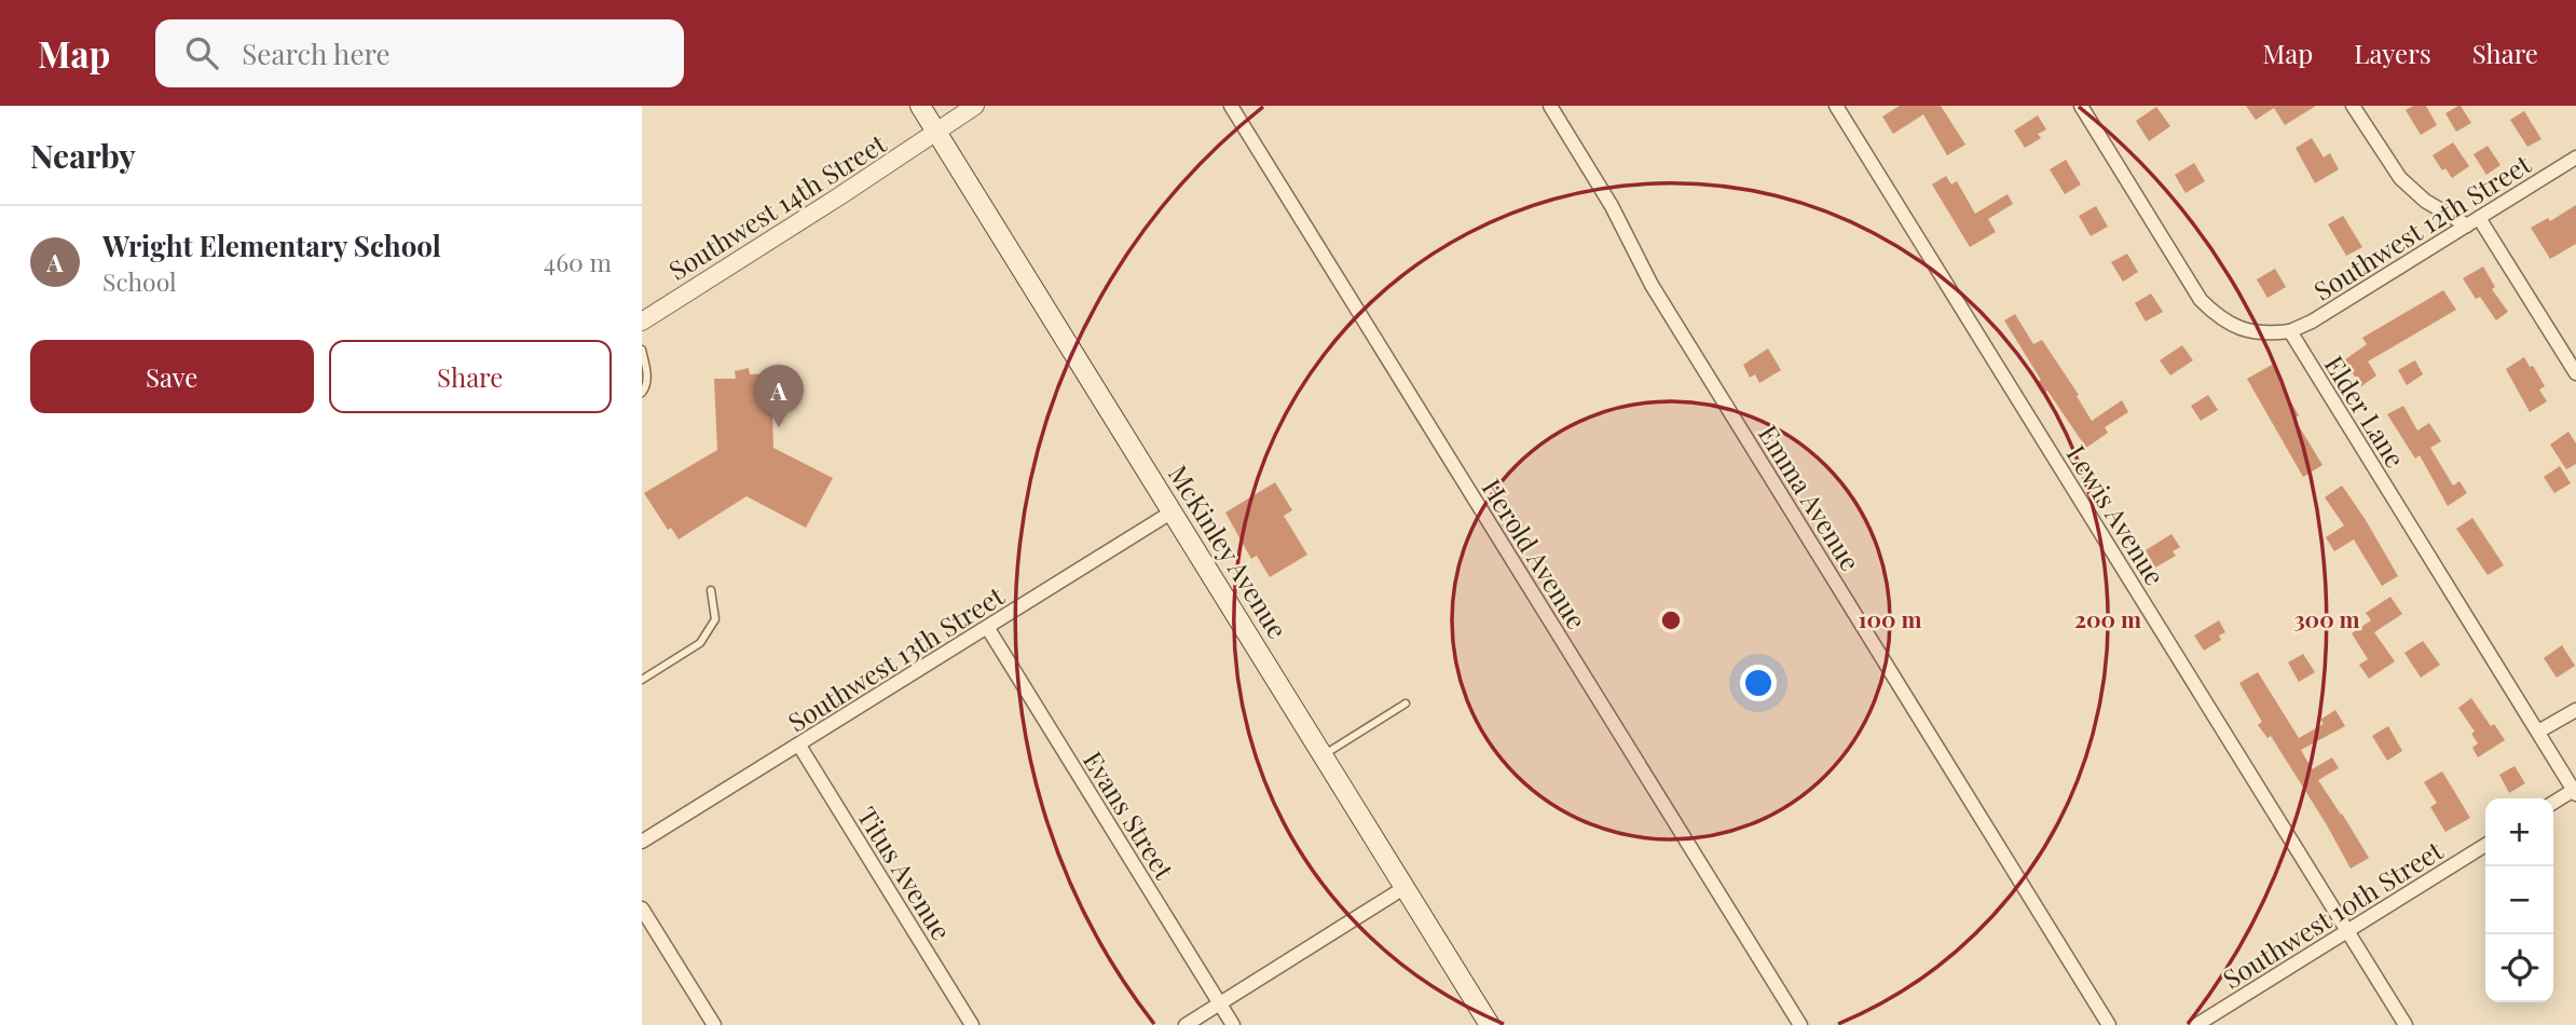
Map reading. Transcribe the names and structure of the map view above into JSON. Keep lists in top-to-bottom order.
{
  "streets": {
    "main road": ["McKinley Avenue"],
    "street": [
      "Southwest 14th Street",
      "Southwest 12th Street",
      "Elder Lane",
      "Emma Avenue",
      "Lewis Avenue",
      "Herold Avenue",
      "Southwest 13th Street",
      "Evans Street",
      "Titus Avenue",
      "Southwest 10th Street"
    ]
  },
  "crossings": [
    ["Southwest 14th Street", "McKinley Avenue"],
    ["Southwest 12th Street", "Elder Lane"],
    ["Lewis Avenue", "Southwest 10th Street"],
    ["McKinley Avenue", "Southwest 13th Street"],
    ["Southwest 13th Street", "Evans Street"],
    ["Southwest 13th Street", "Titus Avenue"]
  ],
  "page": {
    "header": "Map",
    "search": "Search here",
    "nav": ["Map", "Layers", "Share"],
    "heading": "Nearby",
    "list": [
      {
        "mark": "A",
        "name": "Wright Elementary School",
        "note": "School",
        "value": "460 m"
      }
    ],
    "buttons": ["Save", "Share"],
    "pins": "A",
    "map_buttons": ["+", "−"]
  },
  "rings": ["100 m", "200 m", "300 m"]
}
